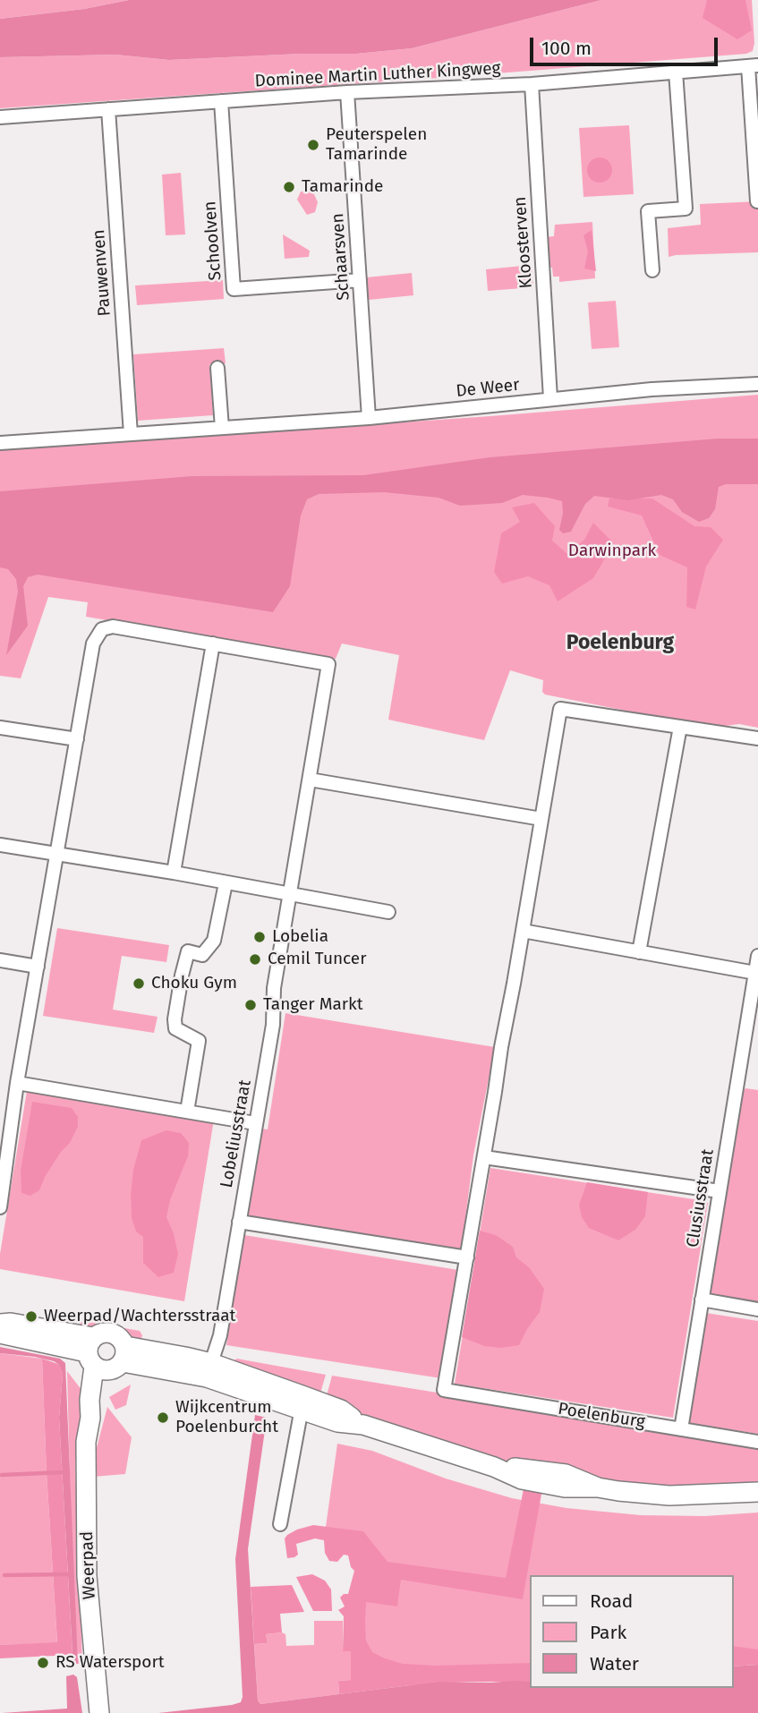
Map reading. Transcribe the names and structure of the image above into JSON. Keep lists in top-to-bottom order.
{
  "streets": {
    "street": [
      "Dominee Martin Luther Kingweg",
      "Schoolven",
      "Kloosterven",
      "Schaarsven",
      "Pauwenven",
      "De Weer",
      "Lobeliusstraat",
      "Clusiusstraat",
      "Poelenburg",
      "Weerpad"
    ]
  },
  "crossings": [
    ["Dominee Martin Luther Kingweg", "Schoolven"],
    ["Dominee Martin Luther Kingweg", "Kloosterven"],
    ["Dominee Martin Luther Kingweg", "Schaarsven"],
    ["Dominee Martin Luther Kingweg", "Pauwenven"],
    ["Schoolven", "Schaarsven"],
    ["Kloosterven", "De Weer"],
    ["Schaarsven", "De Weer"],
    ["Pauwenven", "De Weer"],
    ["Clusiusstraat", "Poelenburg"]
  ],
  "districts": ["Poelenburg"],
  "parks": ["Darwinpark"],
  "places": [
    "Peuterspelen Tamarinde",
    "Tamarinde",
    "Lobelia",
    "Cemil Tuncer",
    "Choku Gym",
    "Tanger Markt",
    "Weerpad/Wachtersstraat",
    "Wijkcentrum Poelenburcht",
    "RS Watersport"
  ],
  "legend": ["Road", "Park", "Water"],
  "scale_bar": "100 m"
}
